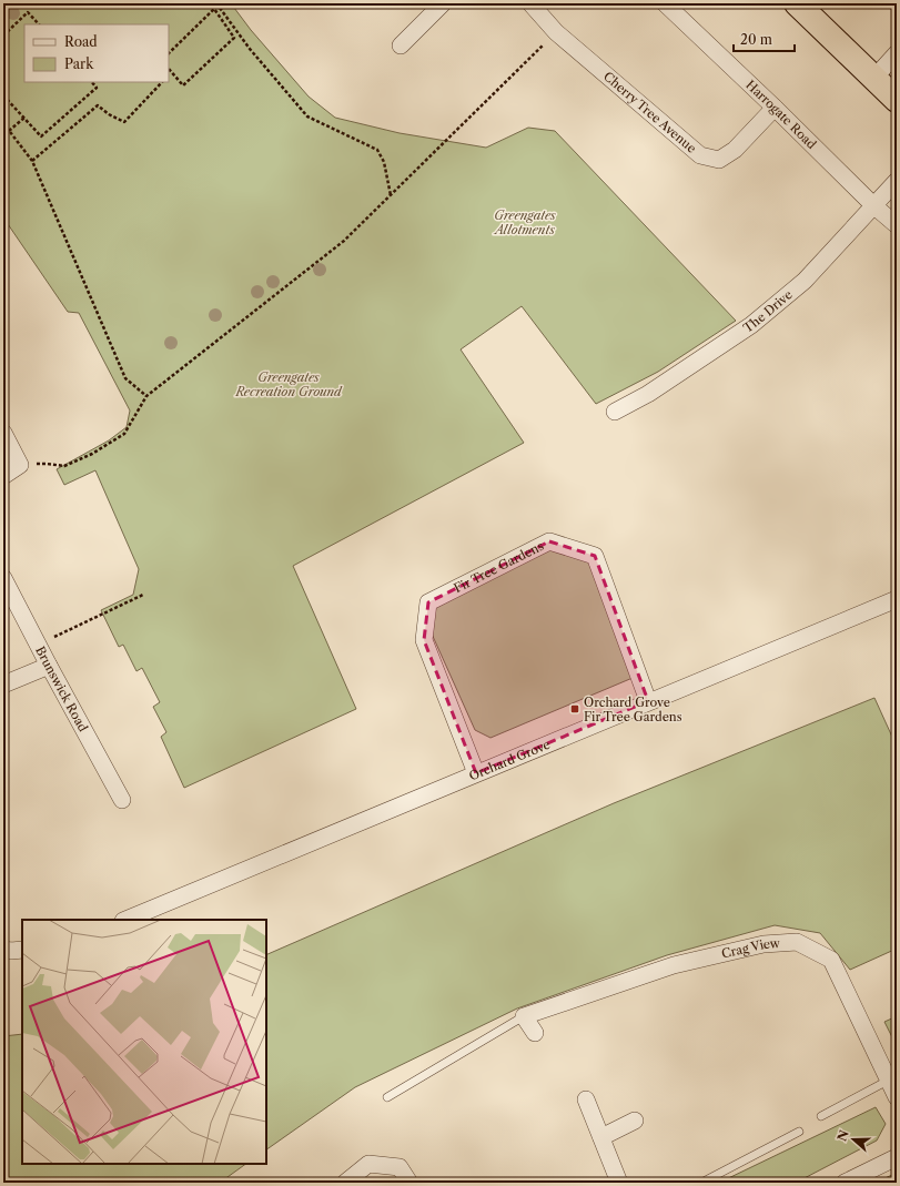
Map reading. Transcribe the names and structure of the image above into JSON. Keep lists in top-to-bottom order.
{
  "streets": {
    "street": [
      "Cherry Tree Avenue",
      "Harrogate Road",
      "The Drive",
      "Fir Tree Gardens",
      "Brunswick Road",
      "Orchard Grove",
      "Crag View"
    ]
  },
  "crossings": [
    ["Cherry Tree Avenue", "Harrogate Road"],
    ["Harrogate Road", "The Drive"],
    ["Fir Tree Gardens", "Orchard Grove"]
  ],
  "parks": ["Greengates Allotments", "Greengates Recreation Ground"],
  "places": {
    "transit": ["Orchard Grove Fir Tree Gardens"]
  },
  "legend": ["Road", "Park"],
  "scale_bar": "20 m",
  "north": "left"
}
